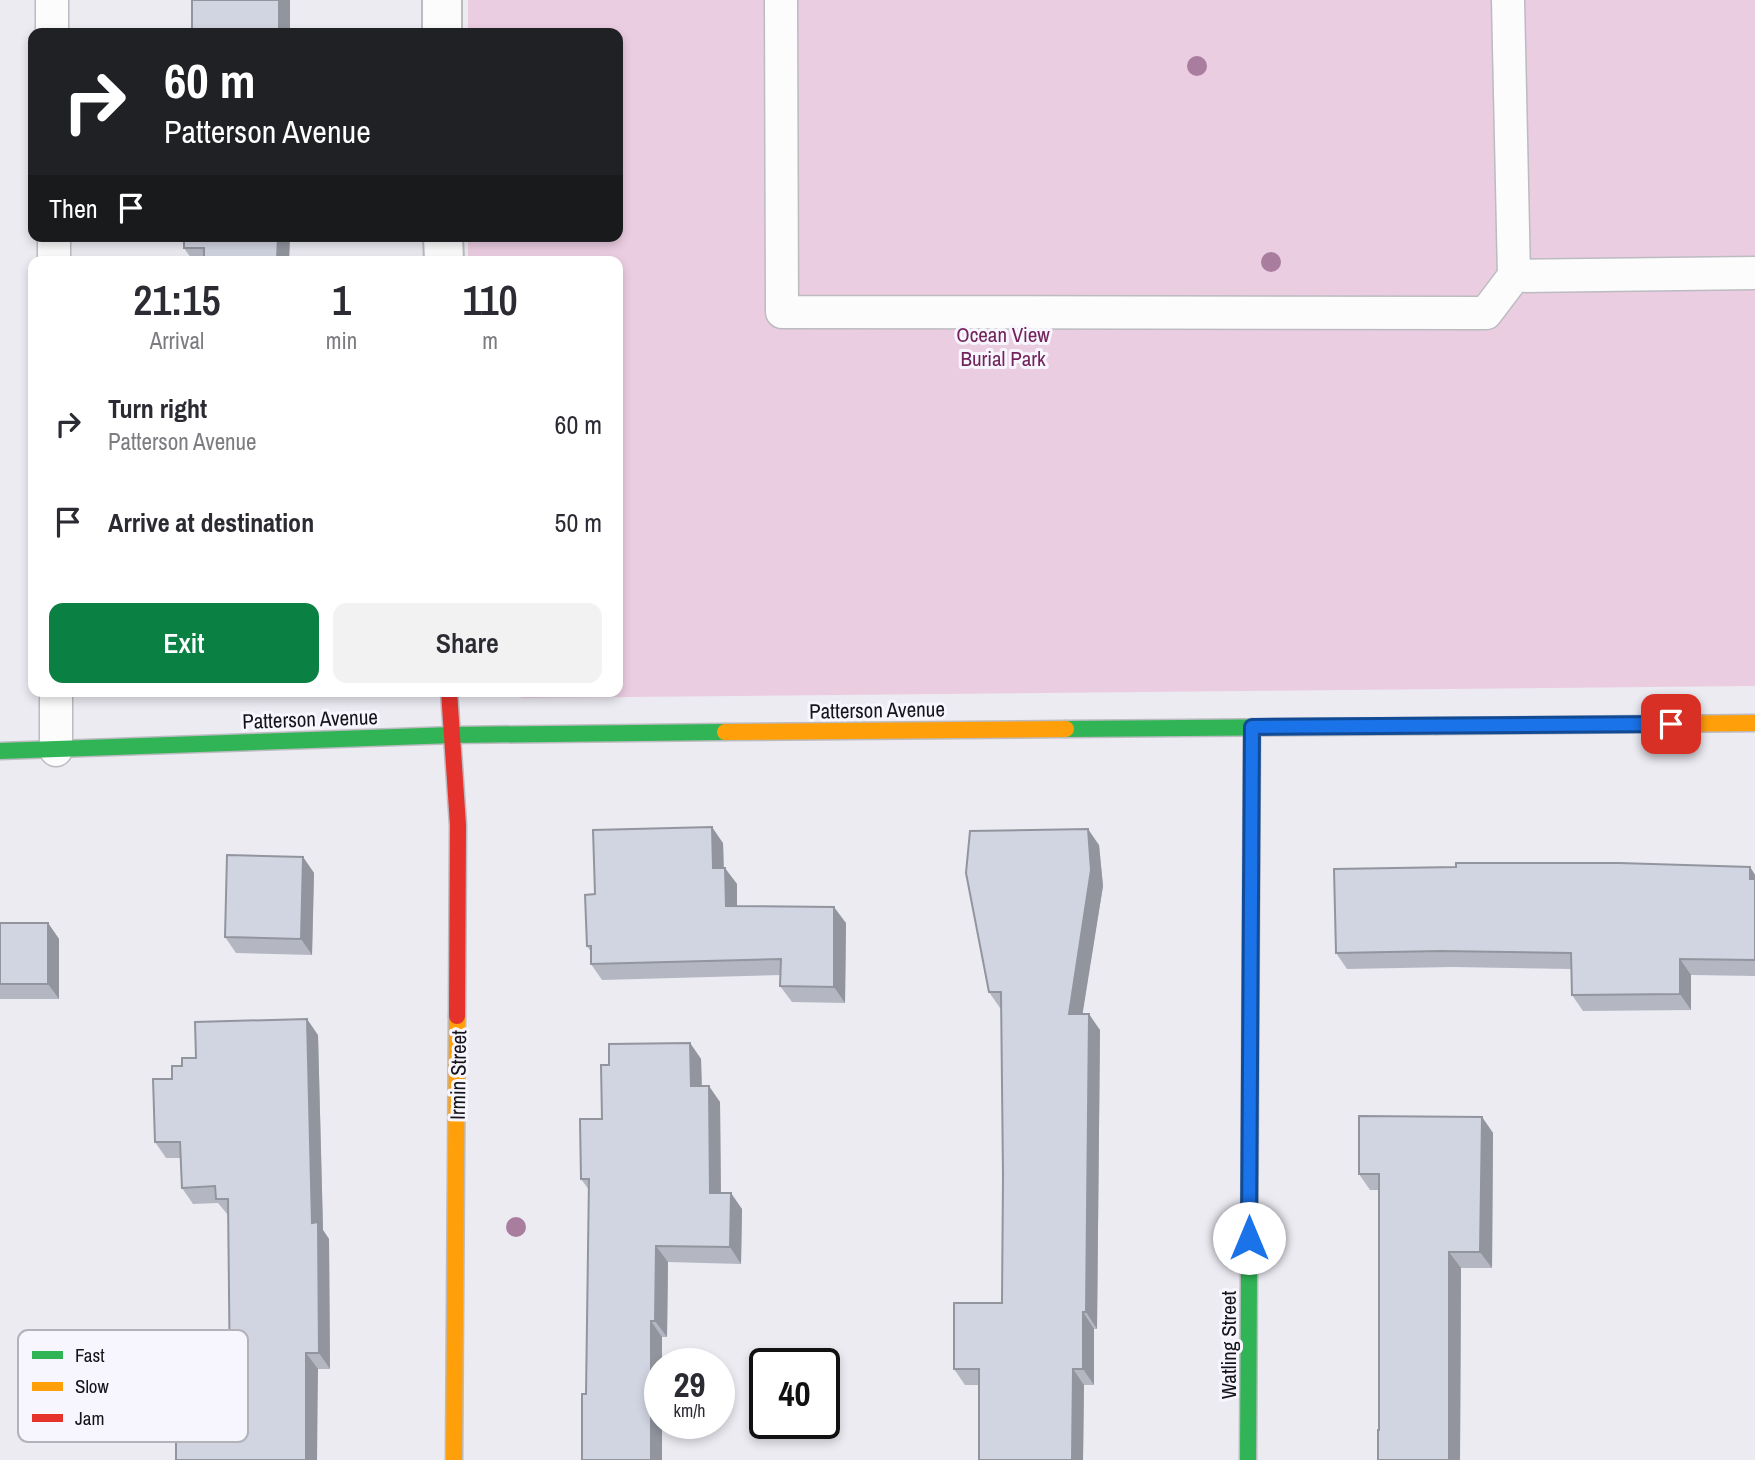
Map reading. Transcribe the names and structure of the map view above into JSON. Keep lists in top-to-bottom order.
{
  "streets": {
    "street": ["Patterson Avenue", "Irmin Street", "Watling Street"]
  },
  "crossings": [
    ["Patterson Avenue", "Irmin Street"],
    ["Patterson Avenue", "Watling Street"]
  ],
  "parks": ["Ocean View Burial Park"],
  "legend": ["Fast", "Slow", "Jam"],
  "page": {
    "turn": ["60 m", "Patterson Avenue"],
    "then": "Then",
    "eta": [
      "21:15",
      "Arrival",
      "1",
      "min",
      "110",
      "m"
    ],
    "list": [
      {
        "name": "Turn right",
        "note": "Patterson Avenue",
        "value": "60 m"
      },
      {
        "name": "Arrive at destination",
        "value": "50 m"
      }
    ],
    "buttons": ["Exit", "Share"],
    "speed": "29 km/h",
    "limit": "40"
  }
}
